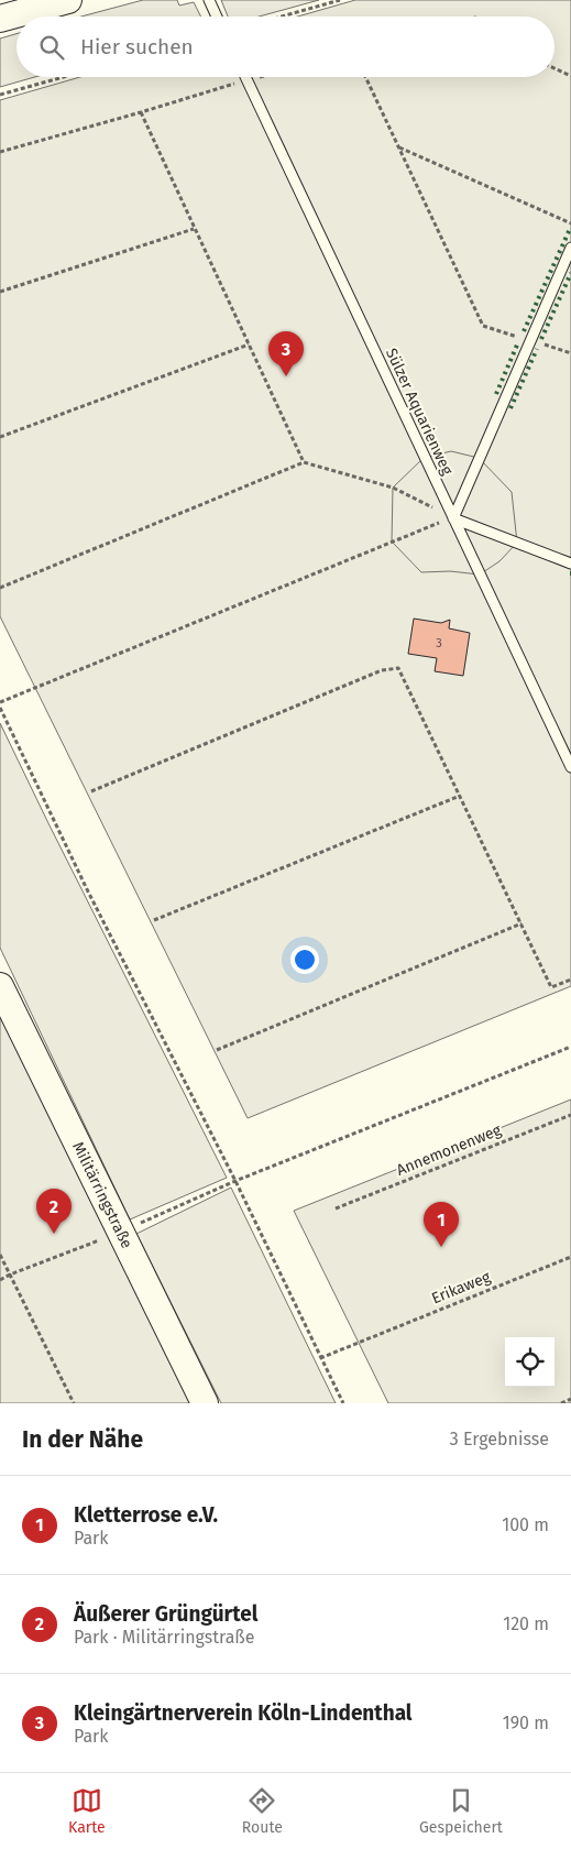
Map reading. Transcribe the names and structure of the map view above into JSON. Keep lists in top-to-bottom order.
{
  "streets": {
    "main road": ["Militärringstraße"],
    "lane": ["Sülzer Aquarienweg"],
    "path": ["Annemonenweg", "Erikaweg"]
  },
  "house_numbers": ["3"],
  "page": {
    "search": "Hier suchen",
    "pins": ["3", "2", "1"],
    "heading": ["In der Nähe", "3 Ergebnisse"],
    "list": [
      {
        "mark": "1",
        "name": "Kletterrose e.V.",
        "note": "Park",
        "value": "100 m"
      },
      {
        "mark": "2",
        "name": "Äußerer Grüngürtel",
        "note": "Park · Militärringstraße",
        "value": "120 m"
      },
      {
        "mark": "3",
        "name": "Kleingärtnerverein Köln-Lindenthal",
        "note": "Park",
        "value": "190 m"
      }
    ],
    "nav": ["Karte", "Route", "Gespeichert"]
  }
}
